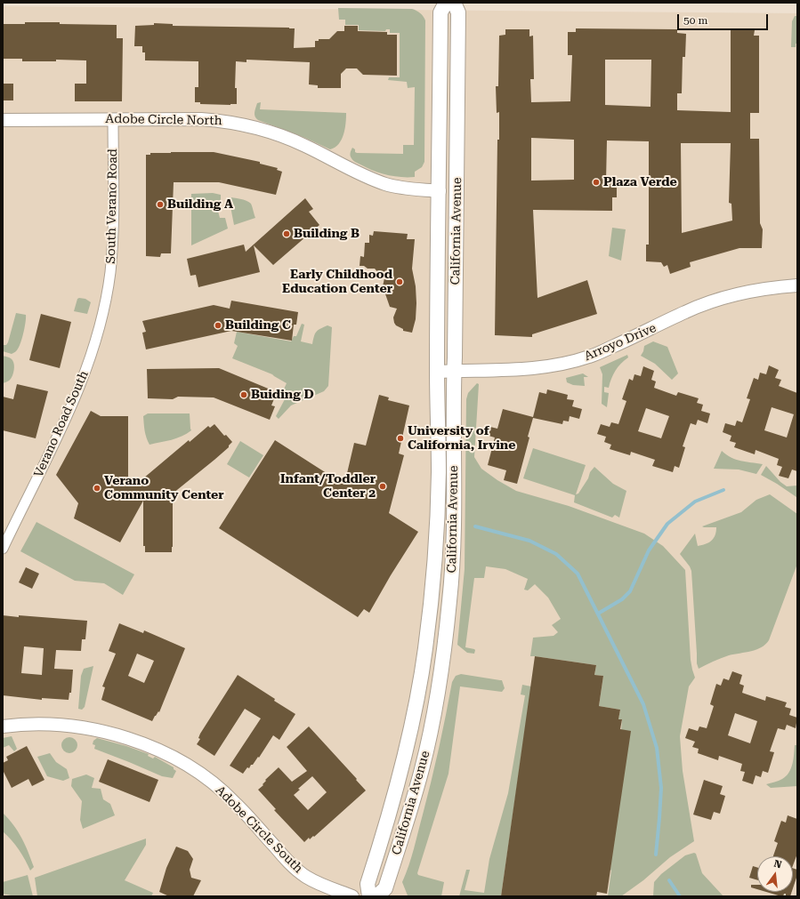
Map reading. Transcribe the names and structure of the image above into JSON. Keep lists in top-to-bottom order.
{
  "streets": {
    "main road": ["California Avenue"],
    "street": [
      "Adobe Circle North",
      "South Verano Road",
      "Arroyo Drive",
      "Verano Road South",
      "Adobe Circle South"
    ]
  },
  "crossings": [
    ["Adobe Circle North", "South Verano Road"],
    ["Adobe Circle North", "California Avenue"],
    ["South Verano Road", "Verano Road South"],
    ["California Avenue", "Arroyo Drive"]
  ],
  "places": [
    "Plaza Verde",
    "Building A",
    "Building B",
    "Early Childhood Education Center",
    "Building C",
    "Buiding D",
    "University of California, Irvine",
    "Infant/Toddler Center 2",
    "Verano Community Center"
  ],
  "scale_bar": "50 m",
  "north": "top"
}
